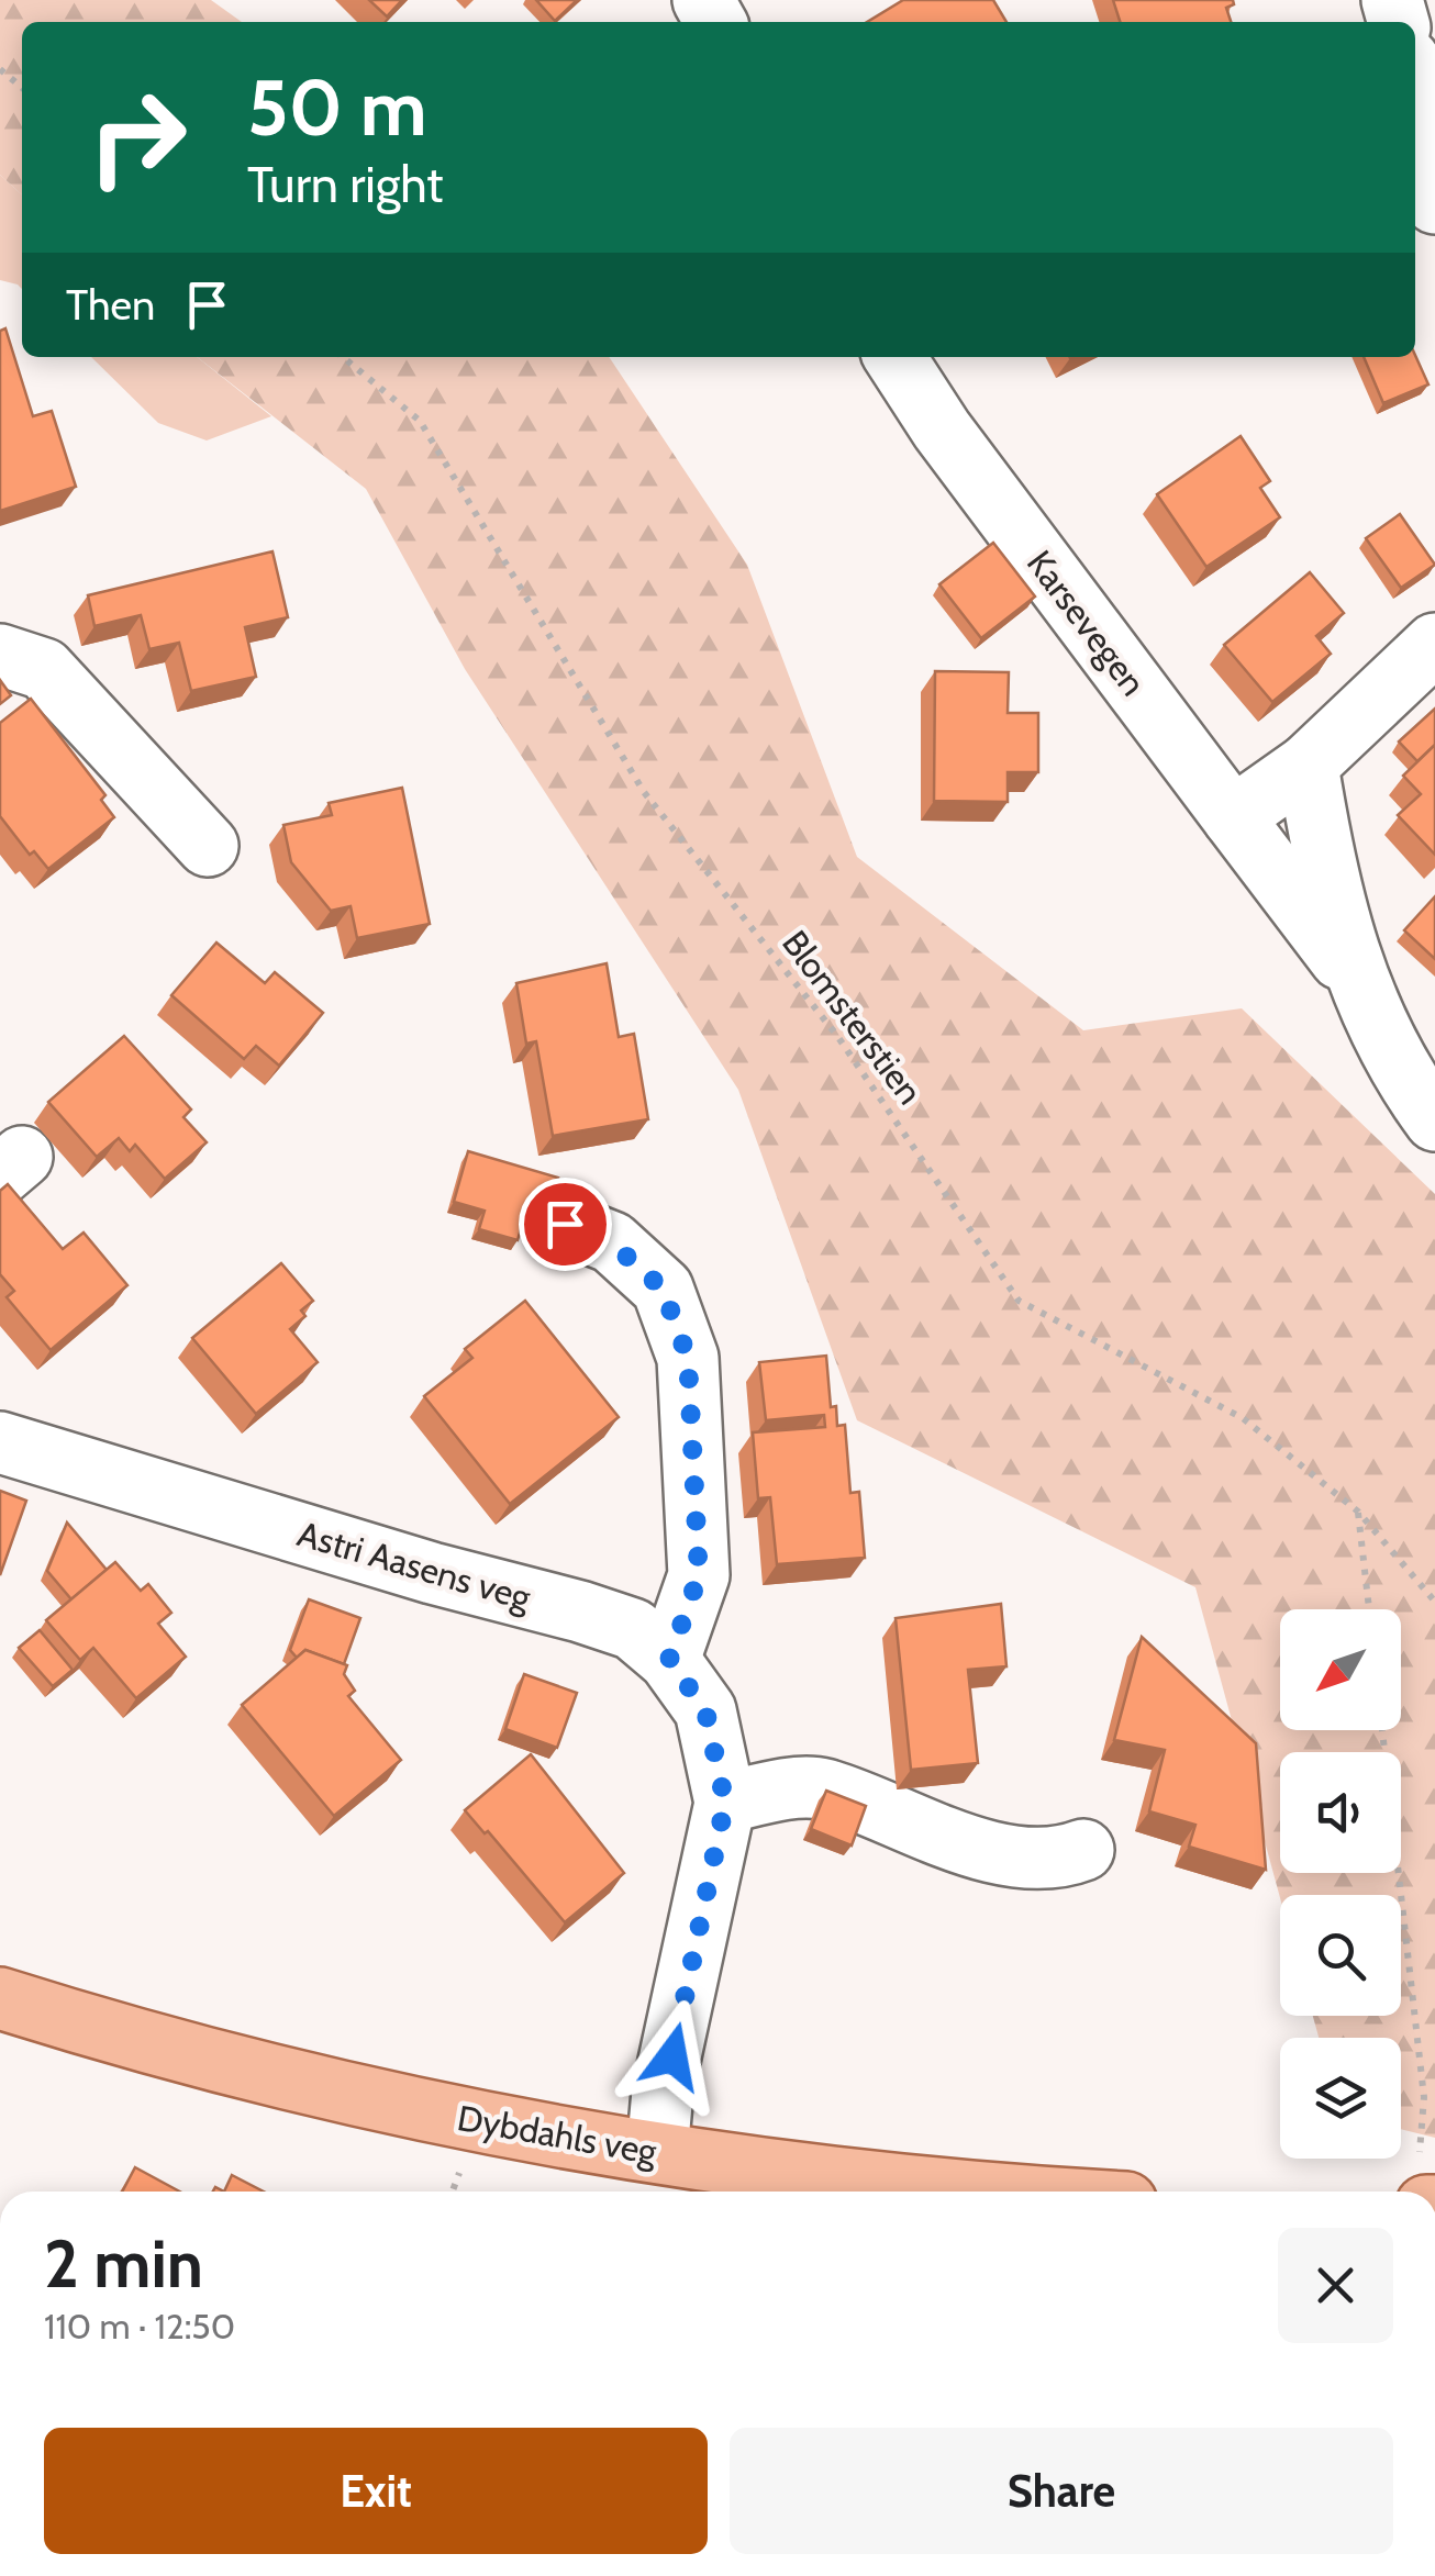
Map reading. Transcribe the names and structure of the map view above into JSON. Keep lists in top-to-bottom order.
{
  "streets": {
    "main road": ["Dybdahls veg"],
    "street": ["Karsevegen", "Astri Aasens veg"],
    "path": ["Blomsterstien"]
  },
  "crossings": [
    ["Astri Aasens veg", "Dybdahls veg"]
  ],
  "north": "bottom left",
  "page": {
    "turn": ["50 m", "Turn right"],
    "then": "Then",
    "heading": ["2 min", "110 m · 12:50"],
    "buttons": ["Exit", "Share"]
  }
}
